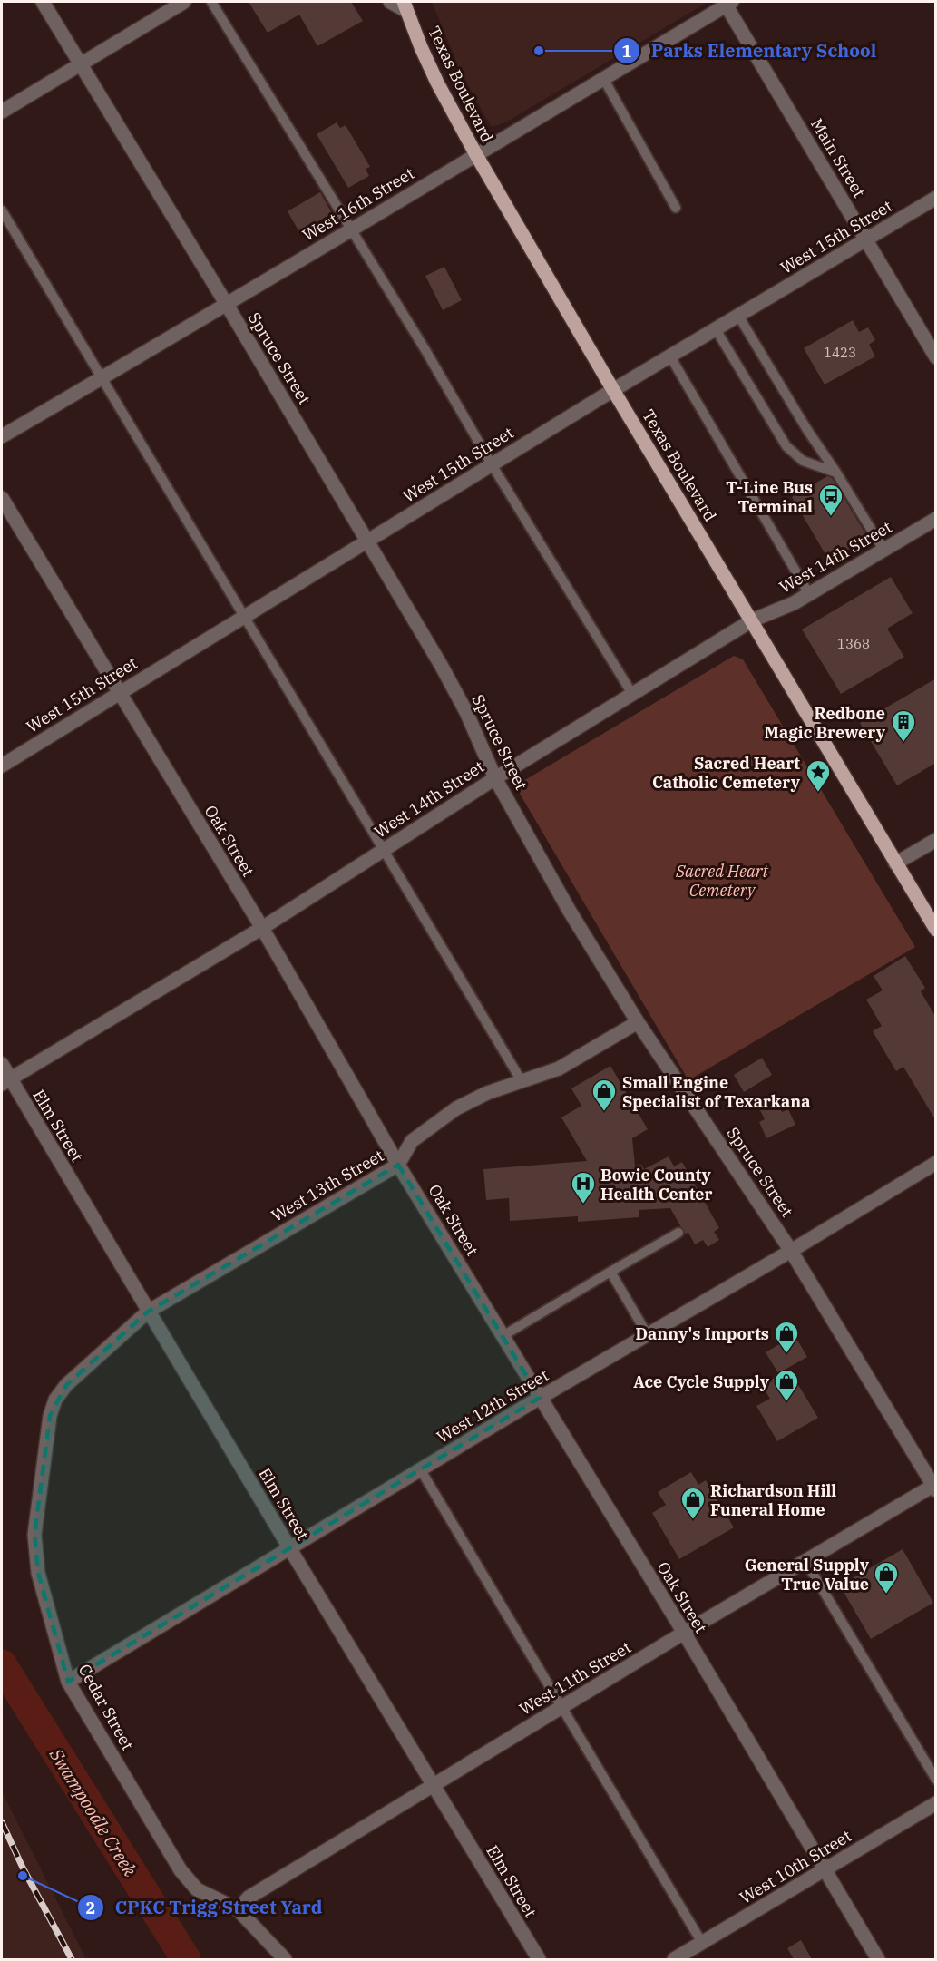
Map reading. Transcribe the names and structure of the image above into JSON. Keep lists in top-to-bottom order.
{
  "streets": {
    "main road": ["Texas Boulevard"],
    "street": [
      "Main Street",
      "West 16th Street",
      "West 15th Street",
      "Spruce Street",
      "West 14th Street",
      "Oak Street",
      "Elm Street",
      "West 13th Street",
      "West 12th Street",
      "West 11th Street",
      "Cedar Street",
      "West 10th Street"
    ]
  },
  "crossings": [
    ["Texas Boulevard", "West 16th Street"],
    ["Texas Boulevard", "West 15th Street"],
    ["Texas Boulevard", "West 14th Street"],
    ["Main Street", "West 16th Street"],
    ["Main Street", "West 15th Street"],
    ["West 16th Street", "Spruce Street"],
    ["West 15th Street", "Spruce Street"],
    ["West 15th Street", "Oak Street"],
    ["Spruce Street", "West 14th Street"],
    ["Spruce Street", "West 13th Street"],
    ["Spruce Street", "West 12th Street"],
    ["Spruce Street", "West 11th Street"],
    ["West 14th Street", "Oak Street"],
    ["West 14th Street", "Elm Street"],
    ["Oak Street", "West 13th Street"],
    ["Oak Street", "West 12th Street"],
    ["Oak Street", "West 11th Street"],
    ["Oak Street", "West 10th Street"],
    ["Elm Street", "West 13th Street"],
    ["Elm Street", "West 12th Street"],
    ["Elm Street", "West 11th Street"],
    ["West 13th Street", "Cedar Street"],
    ["West 12th Street", "Cedar Street"],
    ["West 11th Street", "Cedar Street"]
  ],
  "water": ["Swampoodle Creek"],
  "parks": ["Sacred Heart Cemetery"],
  "places": {
    "other": ["Parks Elementary School", "CPKC Trigg Street Yard"],
    "bus stop": ["T-Line Bus Terminal"],
    "building": ["Redbone Magic Brewery"],
    "place": ["Sacred Heart Catholic Cemetery"],
    "shop": [
      "Small Engine Specialist of Texarkana",
      "Danny's Imports",
      "Ace Cycle Supply",
      "Richardson Hill Funeral Home",
      "General Supply True Value"
    ],
    "hospital": ["Bowie County Health Center"]
  },
  "house_numbers": ["1423", "1368"]
}
